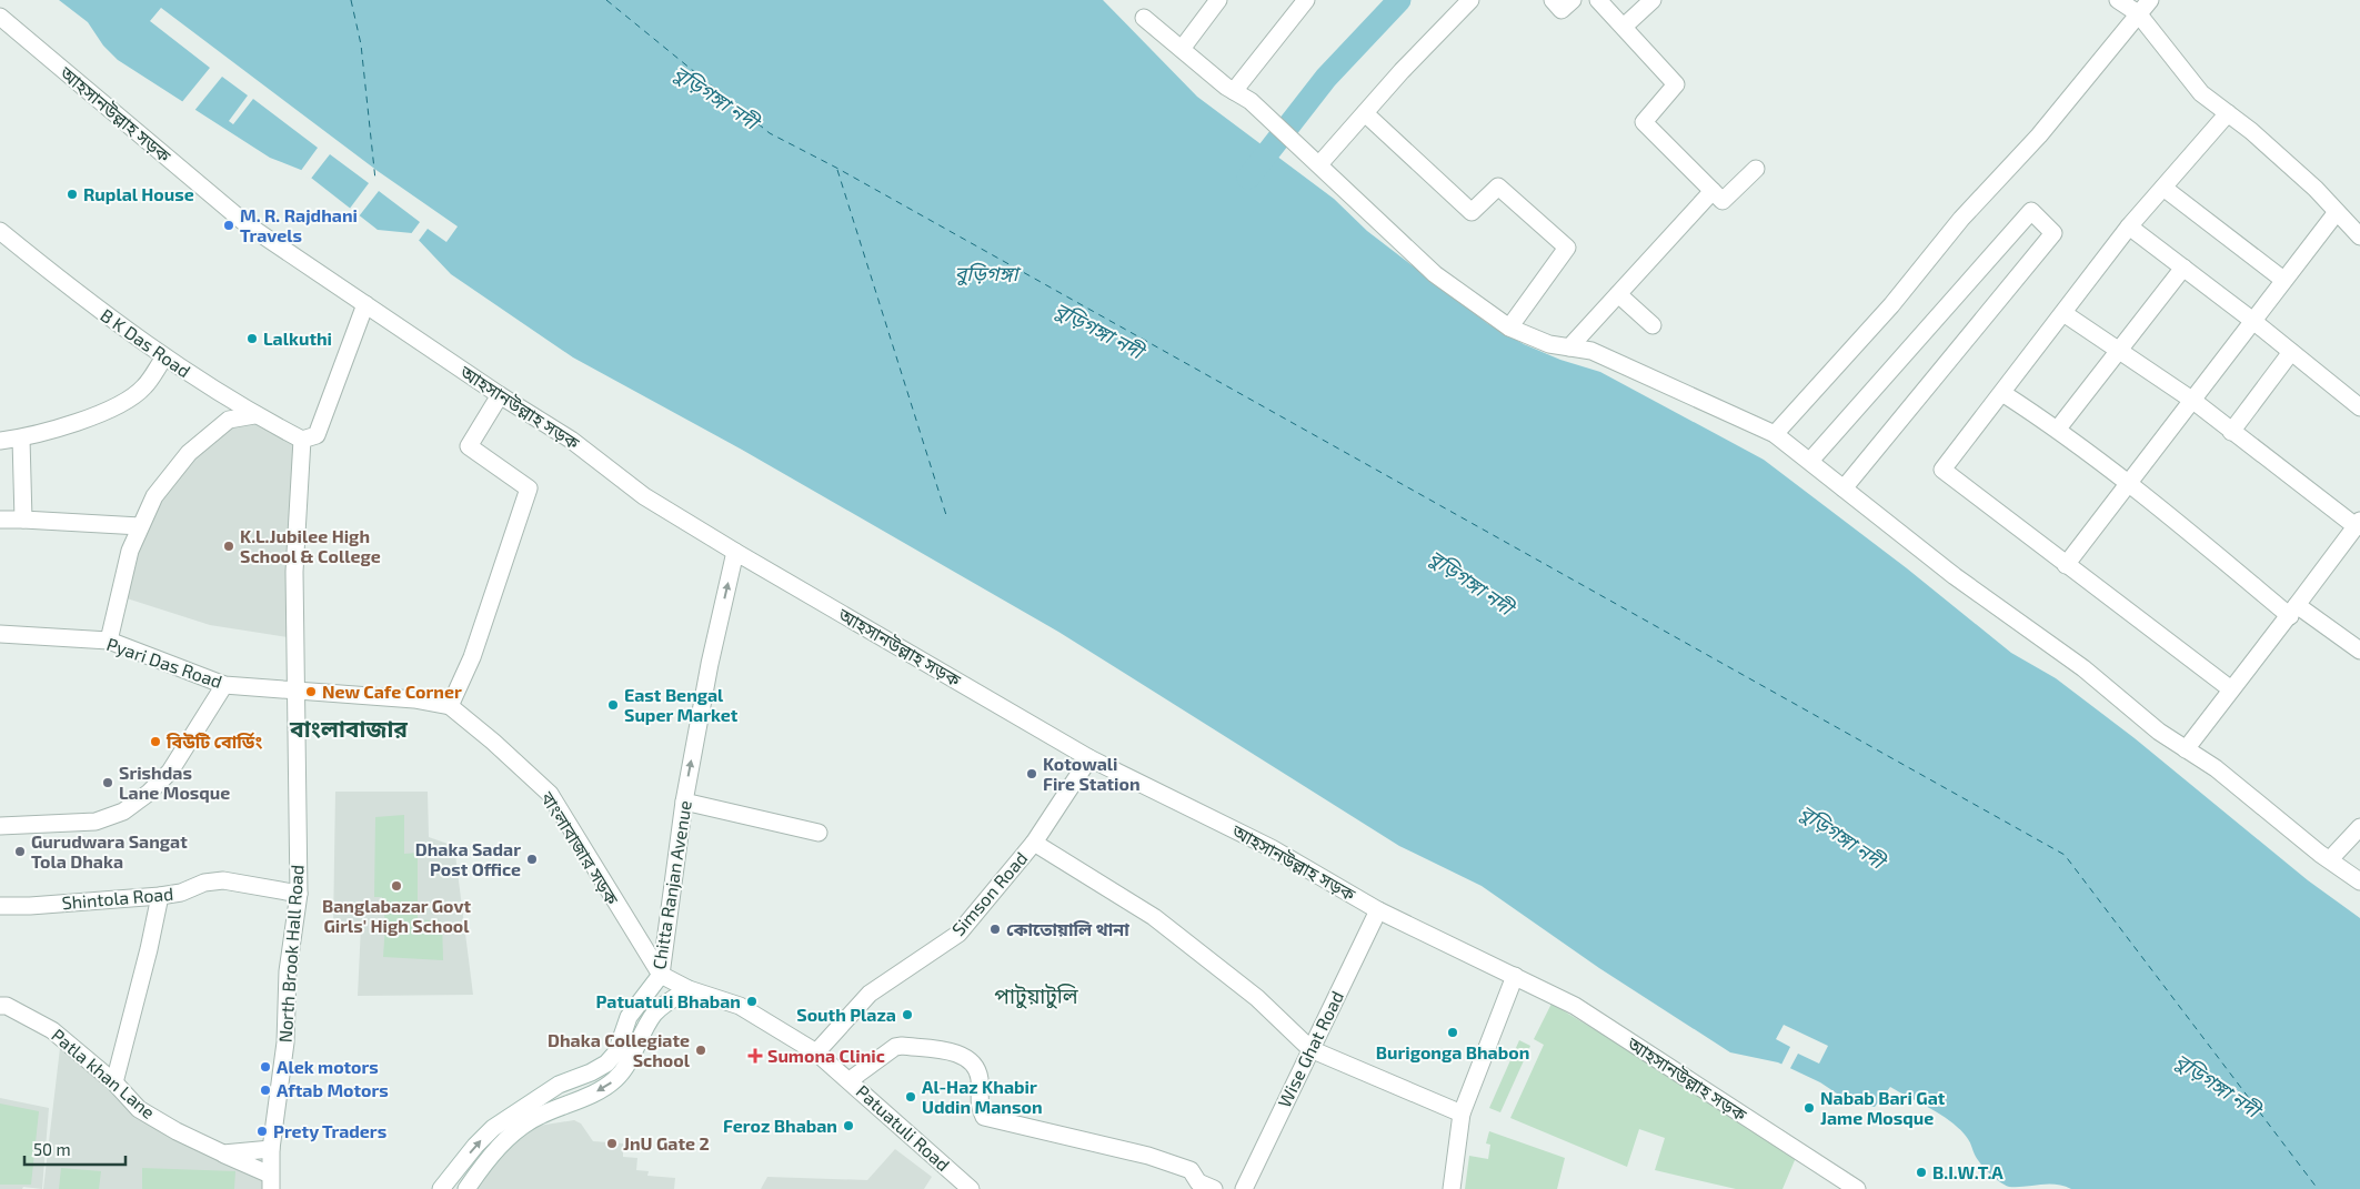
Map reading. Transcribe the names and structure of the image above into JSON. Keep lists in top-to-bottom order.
{
  "streets": {
    "street": [
      "আহসানউল্লাহ সড়ক",
      "B K Das Road",
      "Pyari Das Road",
      "বাংলাবাজার সড়ক",
      "Chitta Ranjan Avenue",
      "Simson Road",
      "Shintola Road",
      "North Brook Hall Road",
      "Wise Ghat Road",
      "Patla khan Lane",
      "Patuatuli Road"
    ]
  },
  "crossings": [
    ["আহসানউল্লাহ সড়ক", "Chitta Ranjan Avenue"],
    ["আহসানউল্লাহ সড়ক", "Simson Road"],
    ["আহসানউল্লাহ সড়ক", "Wise Ghat Road"],
    ["B K Das Road", "North Brook Hall Road"],
    ["Pyari Das Road", "বাংলাবাজার সড়ক"],
    ["Pyari Das Road", "North Brook Hall Road"],
    ["বাংলাবাজার সড়ক", "Chitta Ranjan Avenue"],
    ["বাংলাবাজার সড়ক", "North Brook Hall Road"],
    ["বাংলাবাজার সড়ক", "Patuatuli Road"],
    ["Chitta Ranjan Avenue", "Patuatuli Road"],
    ["Simson Road", "Patuatuli Road"],
    ["Shintola Road", "North Brook Hall Road"],
    ["North Brook Hall Road", "Patla khan Lane"]
  ],
  "districts": ["বাংলাবাজার", "পাটুয়াটুলি"],
  "water": ["বুড়িগঙ্গা নদী", "বুড়িগঙ্গা"],
  "places": {
    "other": [
      "Ruplal House",
      "M. R. Rajdhani Travels",
      "Lalkuthi",
      "K.L.Jubilee High School & College",
      "New Cafe Corner",
      "East Bengal Super Market",
      "বিউটি বোর্ডিং",
      "Kotowali Fire Station",
      "Srishdas Lane Mosque",
      "Gurudwara Sangat Tola Dhaka",
      "Dhaka Sadar Post Office",
      "Banglabazar Govt Girls' High School",
      "কোতোয়ালি থানা",
      "Patuatuli Bhaban",
      "South Plaza",
      "Burigonga Bhabon",
      "Dhaka Collegiate School",
      "Alek motors",
      "Aftab Motors",
      "Al-Haz Khabir Uddin Manson",
      "Nabab Bari Gat Jame Mosque",
      "Feroz Bhaban",
      "Prety Traders",
      "JnU Gate 2",
      "B.I.W.T.A"
    ],
    "health": ["Sumona Clinic"]
  },
  "scale_bar": "50 m"
}
